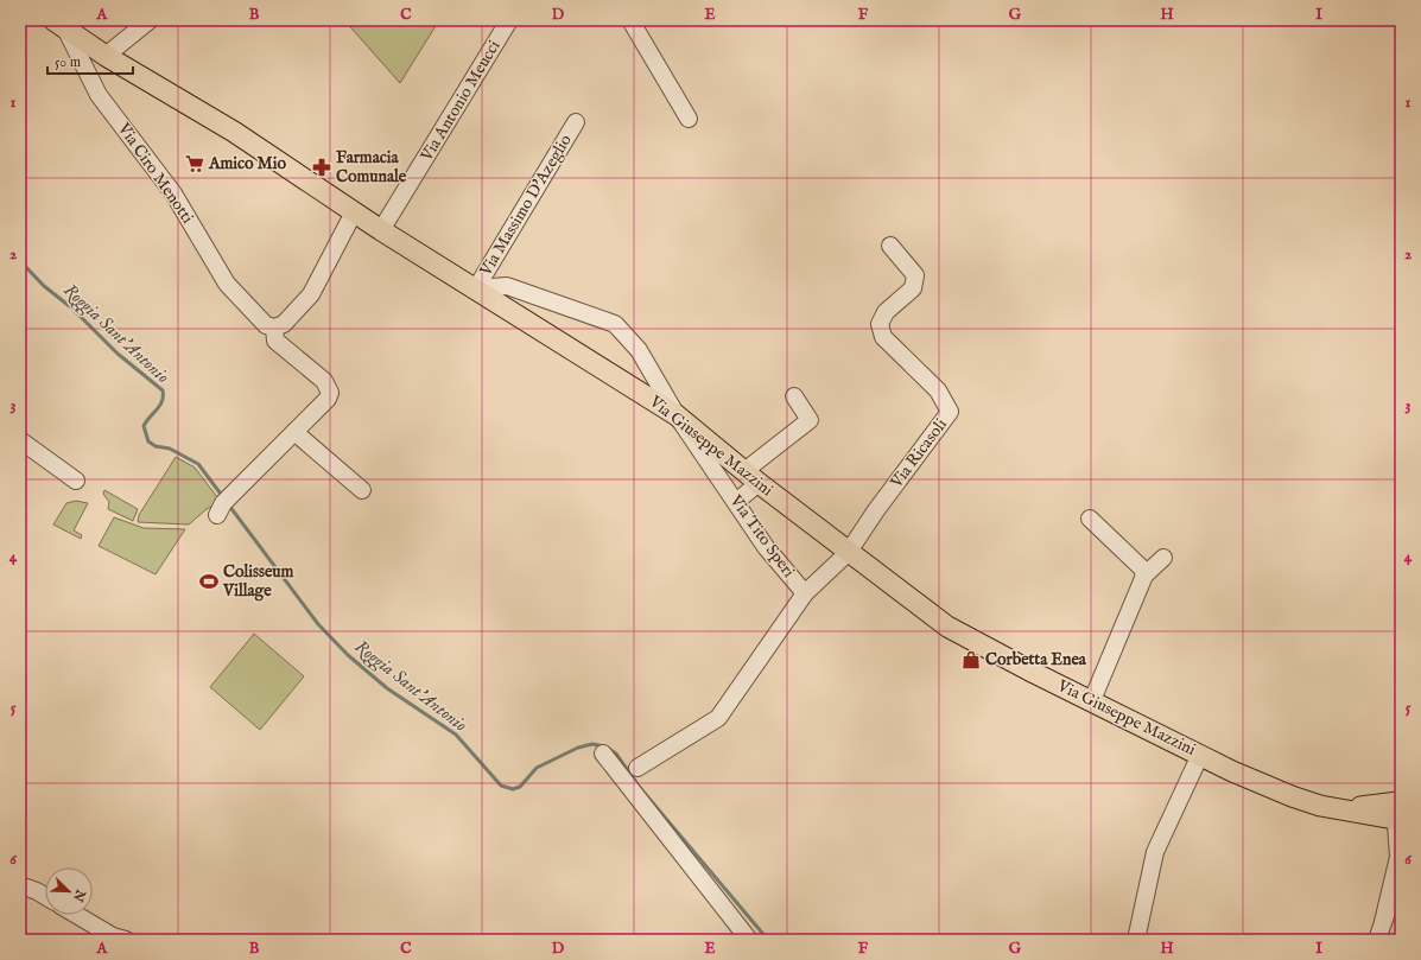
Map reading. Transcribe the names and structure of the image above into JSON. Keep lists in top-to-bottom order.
{
  "streets": {
    "main road": ["Via Giuseppe Mazzini"],
    "street": [
      "Via Antonio Meucci",
      "Via Ciro Menotti",
      "Via Massimo D'Azeglio",
      "Via Ricasoli",
      "Via Tito Speri"
    ]
  },
  "crossings": [
    ["Via Antonio Meucci", "Via Giuseppe Mazzini"],
    ["Via Ciro Menotti", "Via Giuseppe Mazzini"],
    ["Via Massimo D'Azeglio", "Via Giuseppe Mazzini"],
    ["Via Massimo D'Azeglio", "Via Tito Speri"],
    ["Via Giuseppe Mazzini", "Via Ricasoli"],
    ["Via Giuseppe Mazzini", "Via Tito Speri"],
    ["Via Ricasoli", "Via Tito Speri"]
  ],
  "water": ["Roggia Sant'Antonio"],
  "places": {
    "supermarket": ["Amico Mio"],
    "pharmacy": ["Farmacia Comunale"],
    "sports": ["Colisseum Village"],
    "shop": ["Corbetta Enea"]
  },
  "scale_bar": "50 m",
  "north": "bottom right",
  "grid": {
    "columns": [
      "A",
      "B",
      "C",
      "D",
      "E",
      "F",
      "G",
      "H",
      "I"
    ],
    "rows": [
      "1",
      "2",
      "3",
      "4",
      "5",
      "6"
    ]
  }
}
